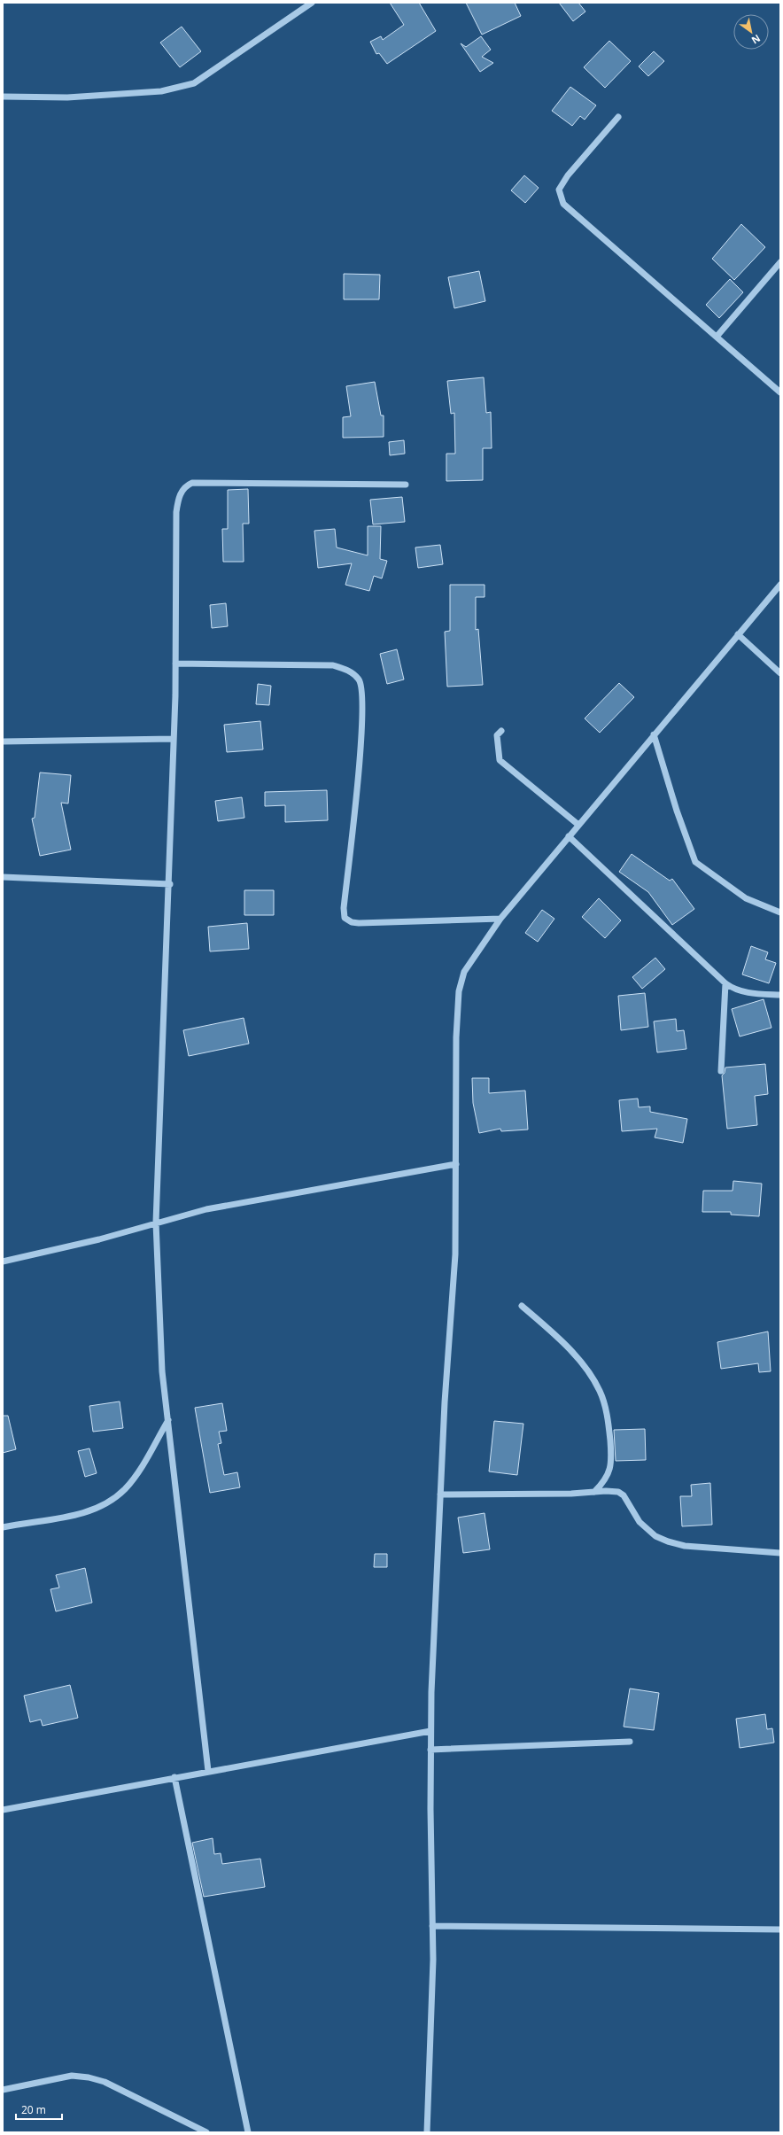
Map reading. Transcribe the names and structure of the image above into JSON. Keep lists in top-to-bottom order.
{
  "scale_bar": "20 m",
  "north": "bottom right"
}
